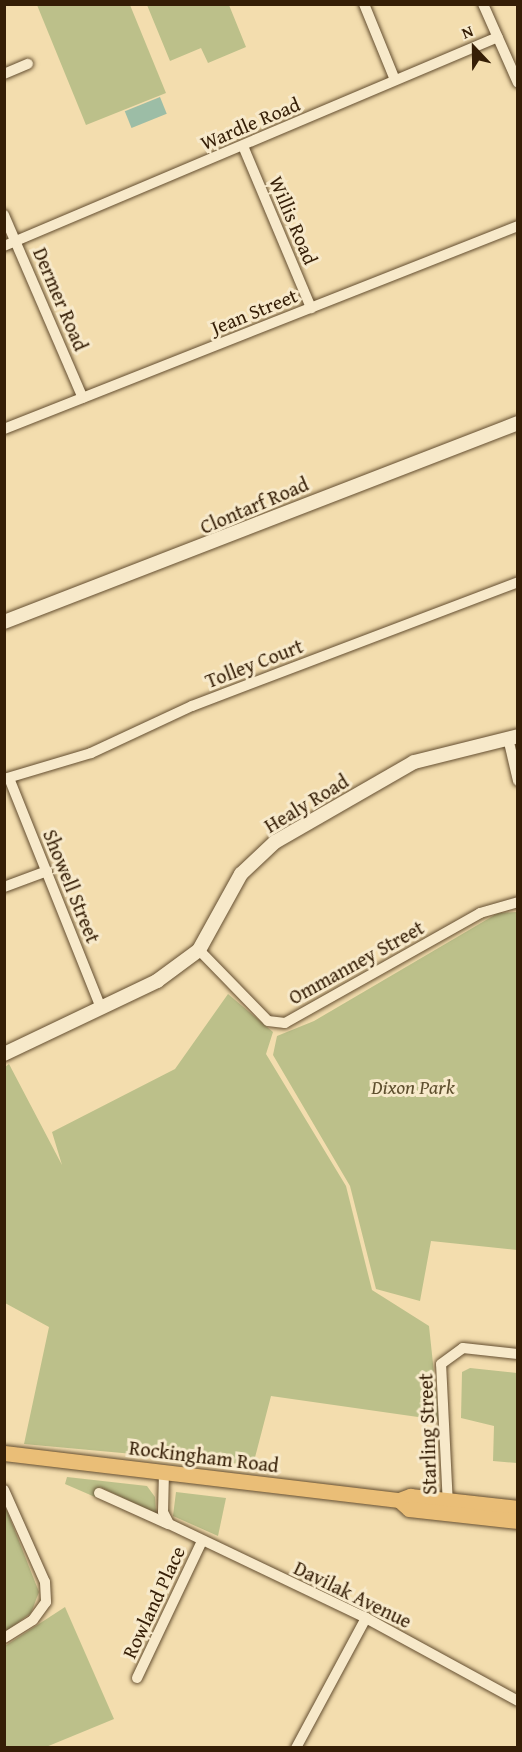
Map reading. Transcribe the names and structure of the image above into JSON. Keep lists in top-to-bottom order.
{
  "streets": {
    "main road": ["Rockingham Road"],
    "street": [
      "Wardle Road",
      "Willis Road",
      "Dermer Road",
      "Jean Street",
      "Clontarf Road",
      "Tolley Court",
      "Healy Road",
      "Showell Street",
      "Ommanney Street",
      "Starling Street",
      "Davilak Avenue",
      "Rowland Place"
    ]
  },
  "crossings": [
    ["Wardle Road", "Willis Road"],
    ["Wardle Road", "Dermer Road"],
    ["Willis Road", "Jean Street"],
    ["Dermer Road", "Jean Street"],
    ["Tolley Court", "Showell Street"],
    ["Healy Road", "Showell Street"],
    ["Healy Road", "Ommanney Street"],
    ["Starling Street", "Rockingham Road"],
    ["Davilak Avenue", "Rowland Place"]
  ],
  "parks": ["Dixon Park"],
  "north": "top"
}
